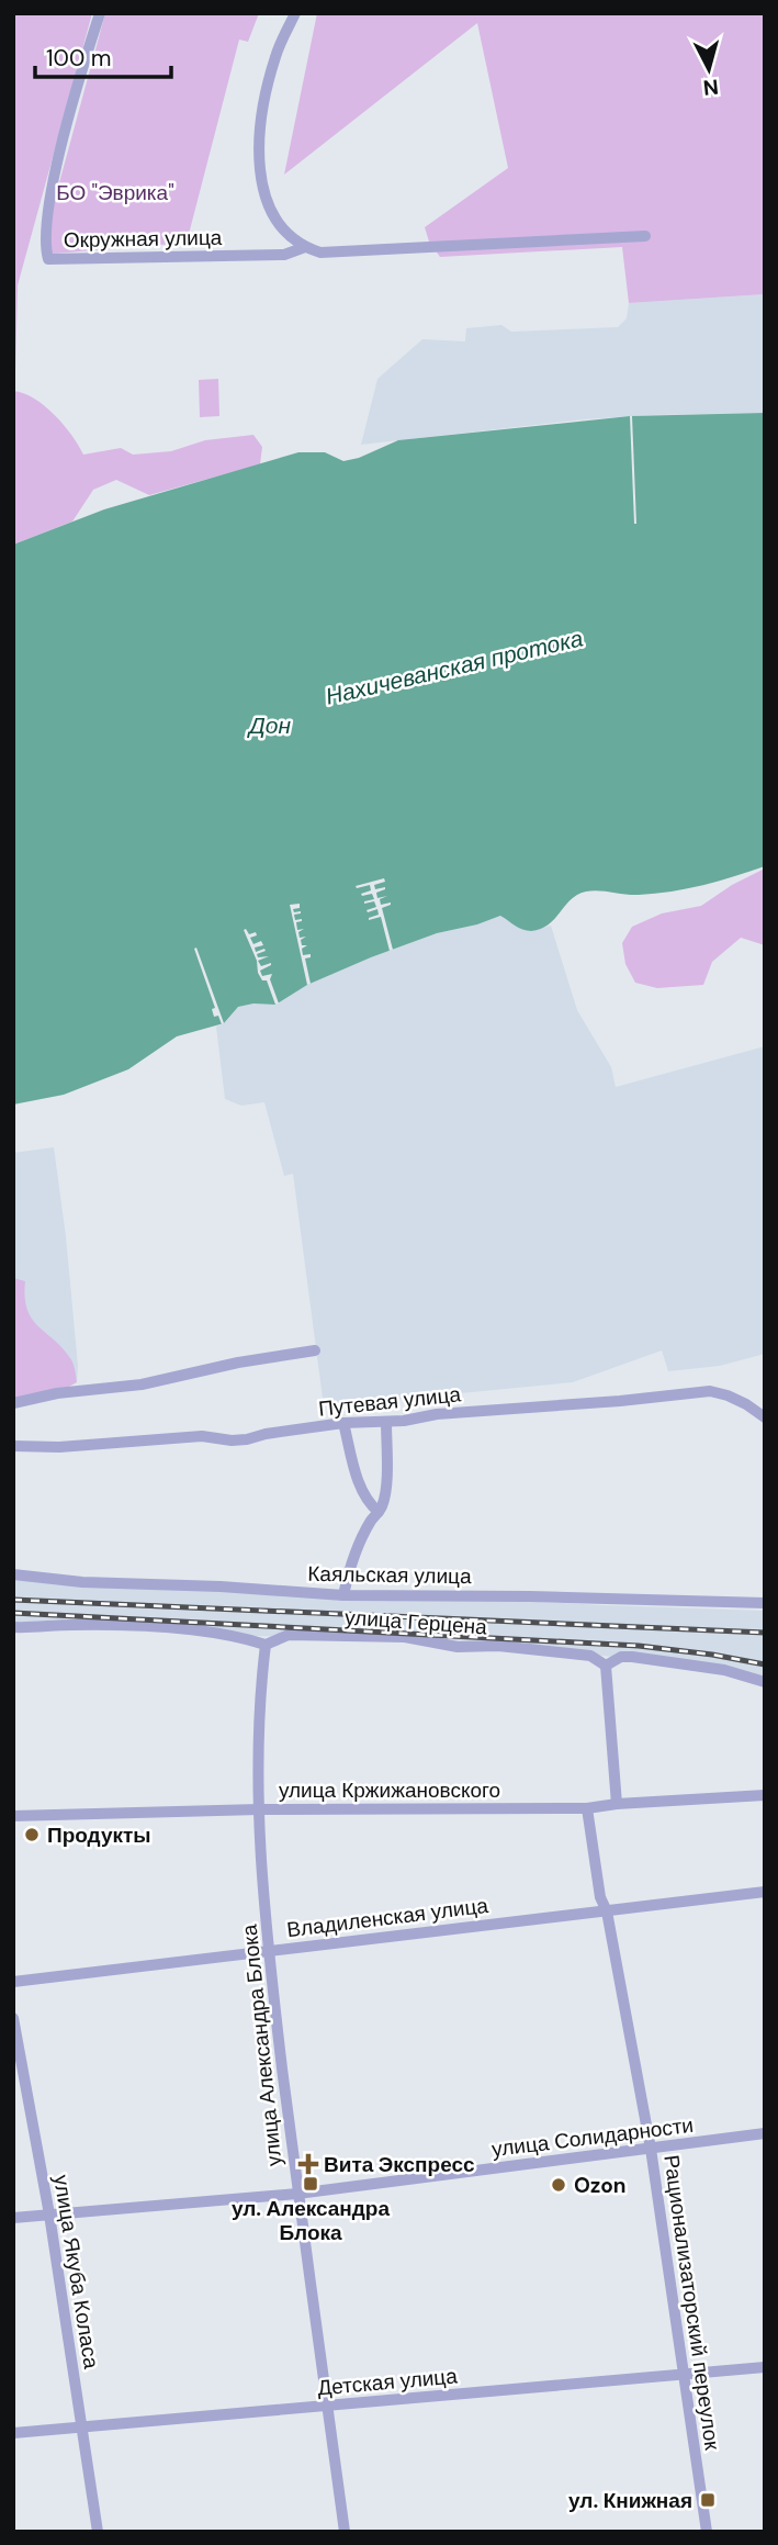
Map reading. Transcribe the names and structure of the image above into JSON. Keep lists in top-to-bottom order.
{
  "streets": {
    "street": [
      "Окружная улица",
      "Путевая улица",
      "Каяльская улица",
      "улица Герцена",
      "улица Кржижановского",
      "Владиленская улица",
      "улица Александра Блока",
      "улица Солидарности",
      "улица Якуба Коласа",
      "Рационализаторский переулок",
      "Детская улица"
    ]
  },
  "crossings": [
    ["улица Герцена", "улица Александра Блока"],
    ["улица Кржижановского", "улица Александра Блока"],
    ["улица Кржижановского", "Рационализаторский переулок"],
    ["Владиленская улица", "улица Александра Блока"],
    ["Владиленская улица", "Рационализаторский переулок"],
    ["улица Александра Блока", "улица Солидарности"],
    ["улица Александра Блока", "Детская улица"],
    ["улица Солидарности", "улица Якуба Коласа"],
    ["улица Солидарности", "Рационализаторский переулок"],
    ["улица Якуба Коласа", "Детская улица"],
    ["Рационализаторский переулок", "Детская улица"]
  ],
  "water": ["Нахичеванская протока", "Дон"],
  "parks": ["БО \"Эврика\""],
  "places": {
    "other": ["Продукты", "Ozon"],
    "health": ["Вита Экспресс"],
    "transit": ["ул. Александра Блока", "ул. Книжная"]
  },
  "scale_bar": "100 m",
  "north": "bottom"
}
